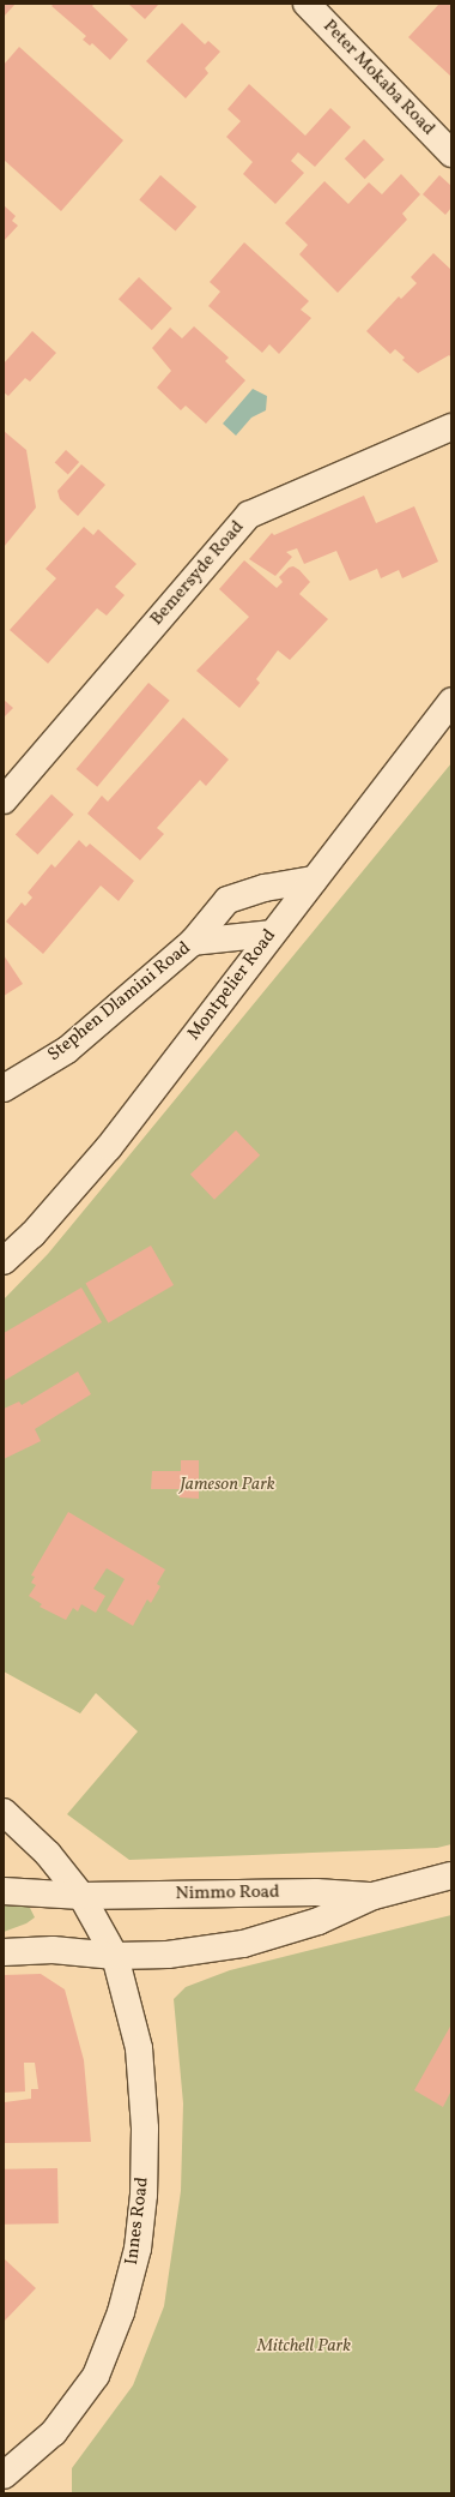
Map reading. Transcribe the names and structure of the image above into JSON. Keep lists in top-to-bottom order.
{
  "streets": {
    "street": [
      "Peter Mokaba Road",
      "Bemersyde Road",
      "Montpelier Road",
      "Stephen Dlamini Road",
      "Nimmo Road",
      "Innes Road"
    ]
  },
  "crossings": [
    ["Montpelier Road", "Stephen Dlamini Road"],
    ["Nimmo Road", "Innes Road"]
  ],
  "parks": ["Jameson Park", "Mitchell Park"]
}
